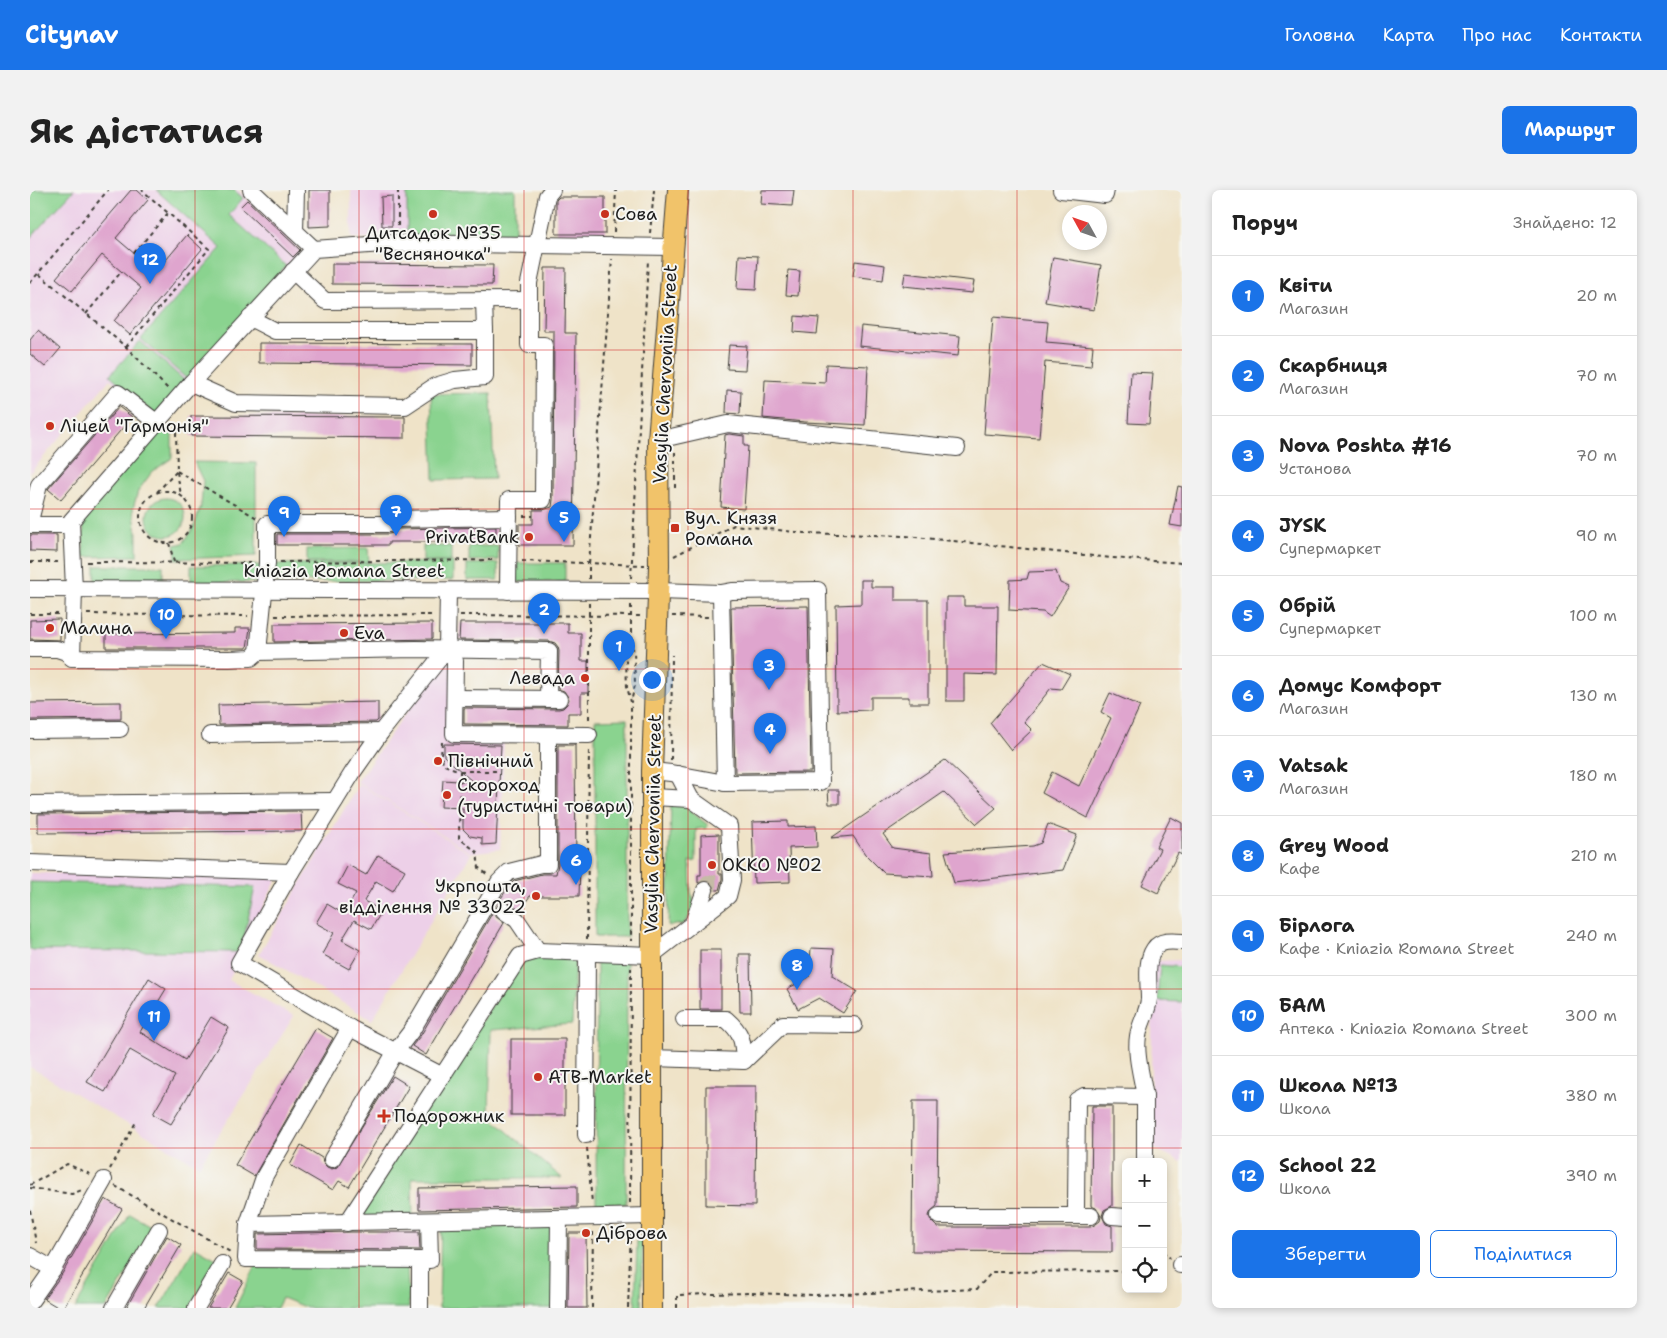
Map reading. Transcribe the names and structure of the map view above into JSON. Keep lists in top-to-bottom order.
{
  "streets": {
    "main road": ["Vasylia Chervoniia Street"],
    "street": ["Kniazia Romana Street"]
  },
  "crossings": [
    ["Vasylia Chervoniia Street", "Kniazia Romana Street"]
  ],
  "places": {
    "other": [
      "Дитсадок №35 \"Весняночка\"",
      "Сова",
      "Ліцей \"Гармонія\"",
      "PrivatBank",
      "Малина",
      "Eva",
      "Левада",
      "Північний",
      "Скороход (туристичні товари)",
      "ОККО №02",
      "Укрпошта, відділення № 33022",
      "ATB-Market",
      "Діброва"
    ],
    "transit": ["Вул. Князя Романа"],
    "health": ["Подорожник"]
  },
  "north": "top left",
  "page": {
    "header": "Citynav",
    "nav": [
      "Головна",
      "Карта",
      "Про нас",
      "Контакти"
    ],
    "buttons": [
      "Маршрут",
      ["Зберегти", "Поділитися"]
    ],
    "title": "Як дістатися",
    "heading": ["Поруч", "Знайдено: 12"],
    "pins": [
      "12",
      "7",
      "9",
      "5",
      "2",
      "10",
      "1",
      "3",
      "4",
      "6",
      "8",
      "11"
    ],
    "list": [
      {
        "mark": "1",
        "name": "Квiти",
        "note": "Магазин",
        "value": "20 m"
      },
      {
        "mark": "2",
        "name": "Скарбниця",
        "note": "Магазин",
        "value": "70 m"
      },
      {
        "mark": "3",
        "name": "Nova Poshta #16",
        "note": "Установа",
        "value": "70 m"
      },
      {
        "mark": "4",
        "name": "JYSK",
        "note": "Супермаркет",
        "value": "90 m"
      },
      {
        "mark": "5",
        "name": "Обрій",
        "note": "Супермаркет",
        "value": "100 m"
      },
      {
        "mark": "6",
        "name": "Домус Комфорт",
        "note": "Магазин",
        "value": "130 m"
      },
      {
        "mark": "7",
        "name": "Vatsak",
        "note": "Магазин",
        "value": "180 m"
      },
      {
        "mark": "8",
        "name": "Grey Wood",
        "note": "Кафе",
        "value": "210 m"
      },
      {
        "mark": "9",
        "name": "Бірлога",
        "note": "Кафе · Kniazia Romana Street",
        "value": "240 m"
      },
      {
        "mark": "10",
        "name": "БАМ",
        "note": "Аптека · Kniazia Romana Street",
        "value": "300 m"
      },
      {
        "mark": "11",
        "name": "Школа №13",
        "note": "Школа",
        "value": "380 m"
      },
      {
        "mark": "12",
        "name": "School 22",
        "note": "Школа",
        "value": "390 m"
      }
    ],
    "map_buttons": ["+", "−"]
  }
}
